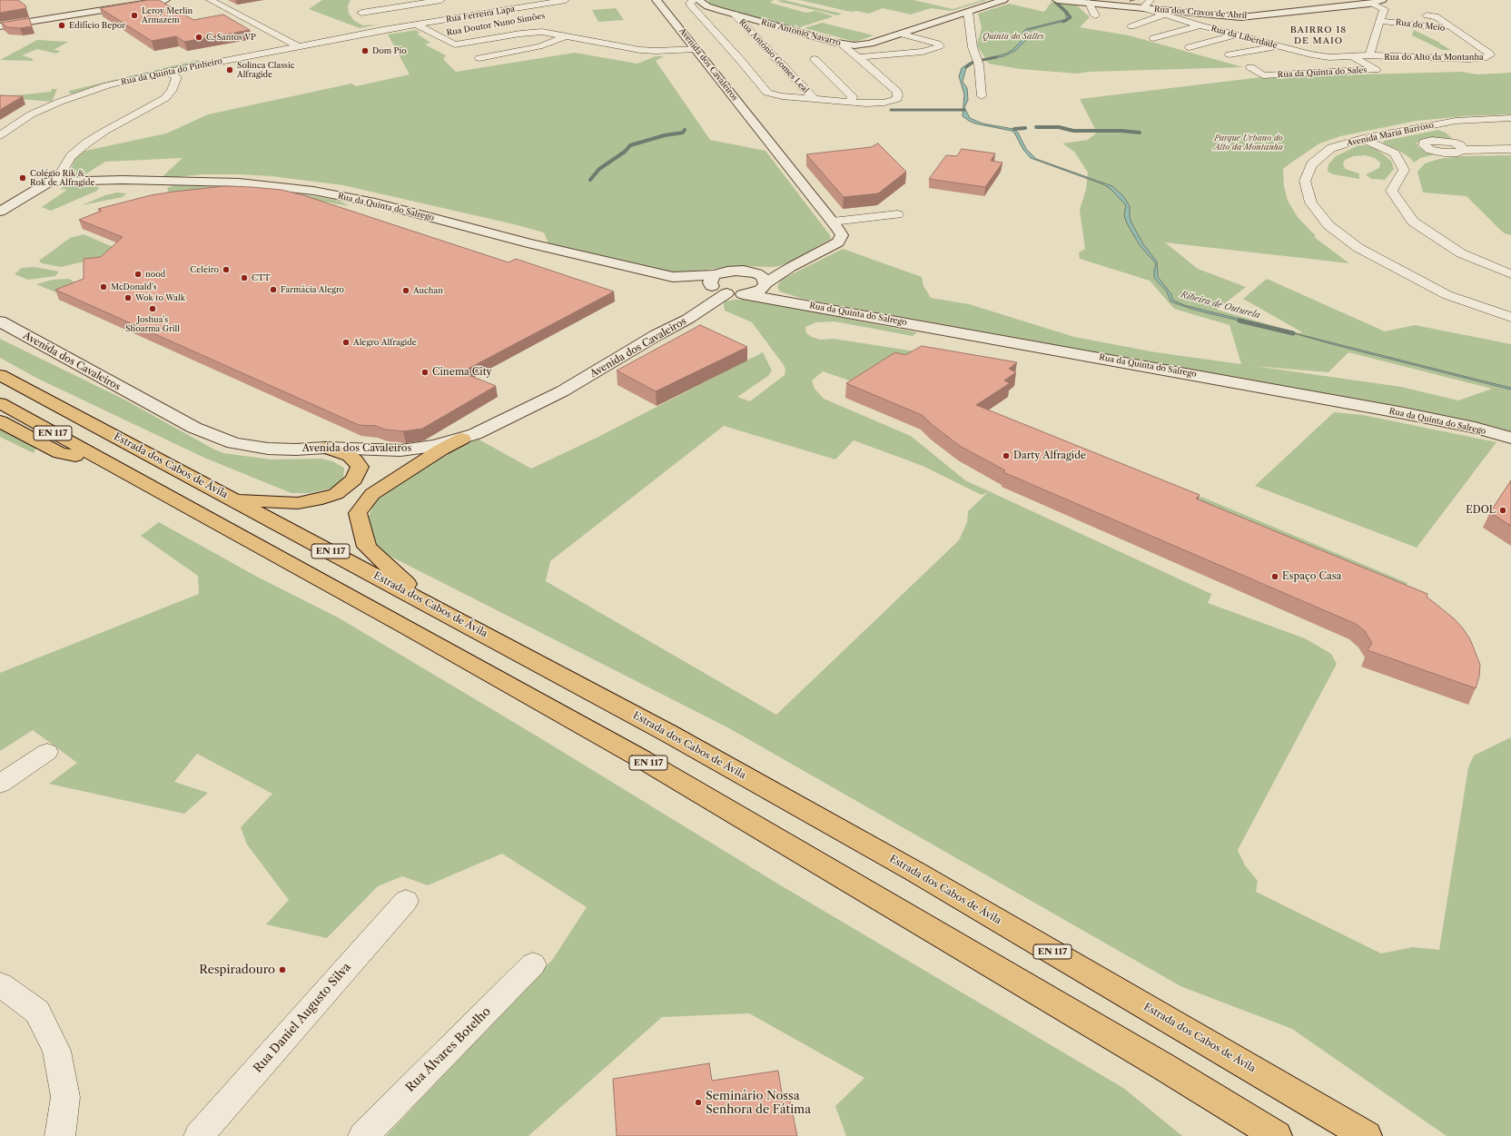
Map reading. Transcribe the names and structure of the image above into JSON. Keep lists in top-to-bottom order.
{
  "streets": {
    "highway": ["EN 117", "Estrada dos Cabos de Ávila"],
    "street": [
      "Rua dos Cravos de Abril",
      "Rua Ferreira Lapa",
      "Rua Doutor Nuno Simões",
      "Rua do Meio",
      "Rua António Navarro",
      "Rua da Liberdade",
      "Rua António Gomes Leal",
      "Rua do Alto da Montanha",
      "Avenida dos Cavaleiros",
      "Rua da Quinta do Pinheiro",
      "Rua da Quinta do Sales",
      "Avenida Maria Barroso",
      "Rua da Quinta do Salrego",
      "Rua Daniel Augusto Silva",
      "Rua Álvares Botelho"
    ]
  },
  "crossings": [
    ["Rua dos Cravos de Abril", "Rua da Liberdade"],
    ["Rua Ferreira Lapa", "Rua da Quinta do Pinheiro"],
    ["Rua do Meio", "Rua do Alto da Montanha"],
    ["Rua António Navarro", "Rua António Gomes Leal"],
    ["Rua da Liberdade", "Rua da Quinta do Sales"],
    ["Rua do Alto da Montanha", "Rua da Quinta do Sales"],
    ["Avenida dos Cavaleiros", "Rua da Quinta do Salrego"]
  ],
  "districts": ["BAIRRO 18 DE MAIO"],
  "water": ["Ribeira de Outurela"],
  "parks": ["Quinta do Salles", "Parque Urbano do Alto da Montanha"],
  "places": [
    "Leroy Merlin Armazém",
    "Edifício Bepor",
    "C. Santos VP",
    "Dom Pio",
    "Solinca Classic Alfragide",
    "Colégio Rik & Rok de Alfragide",
    "Celeiro",
    "nood",
    "CTT",
    "McDonald's",
    "Farmácia Alegro",
    "Auchan",
    "Wok to Walk",
    "Joshua's Shoarma Grill",
    "Alegro Alfragide",
    "Cinema City",
    "Darty Alfragide",
    "EDOL",
    "Espaço Casa",
    "Respiradouro",
    "Seminário Nossa Senhora de Fátima"
  ]
}
